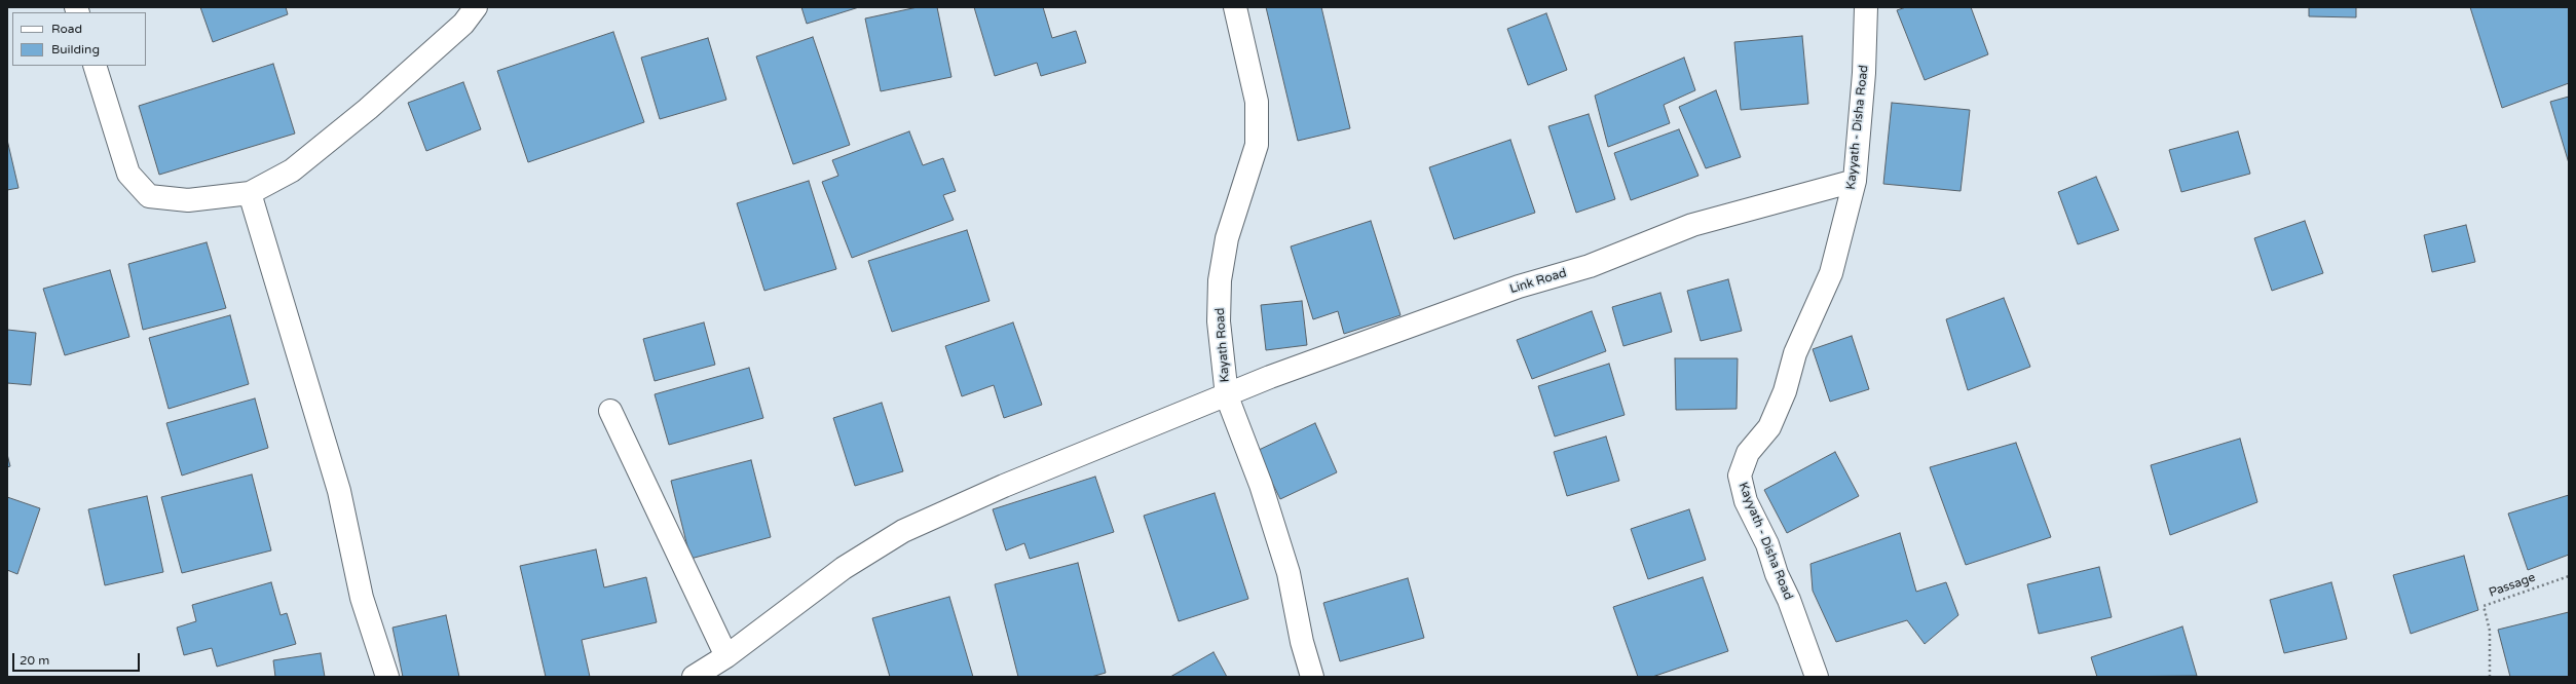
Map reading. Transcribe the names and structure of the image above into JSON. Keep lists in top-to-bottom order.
{
  "streets": {
    "street": ["Kayyath - Disha Road", "Link Road", "Kayath Road"],
    "path": ["Passage"]
  },
  "crossings": [
    ["Kayyath - Disha Road", "Link Road"],
    ["Link Road", "Kayath Road"]
  ],
  "legend": ["Road", "Building"],
  "scale_bar": "20 m"
}
